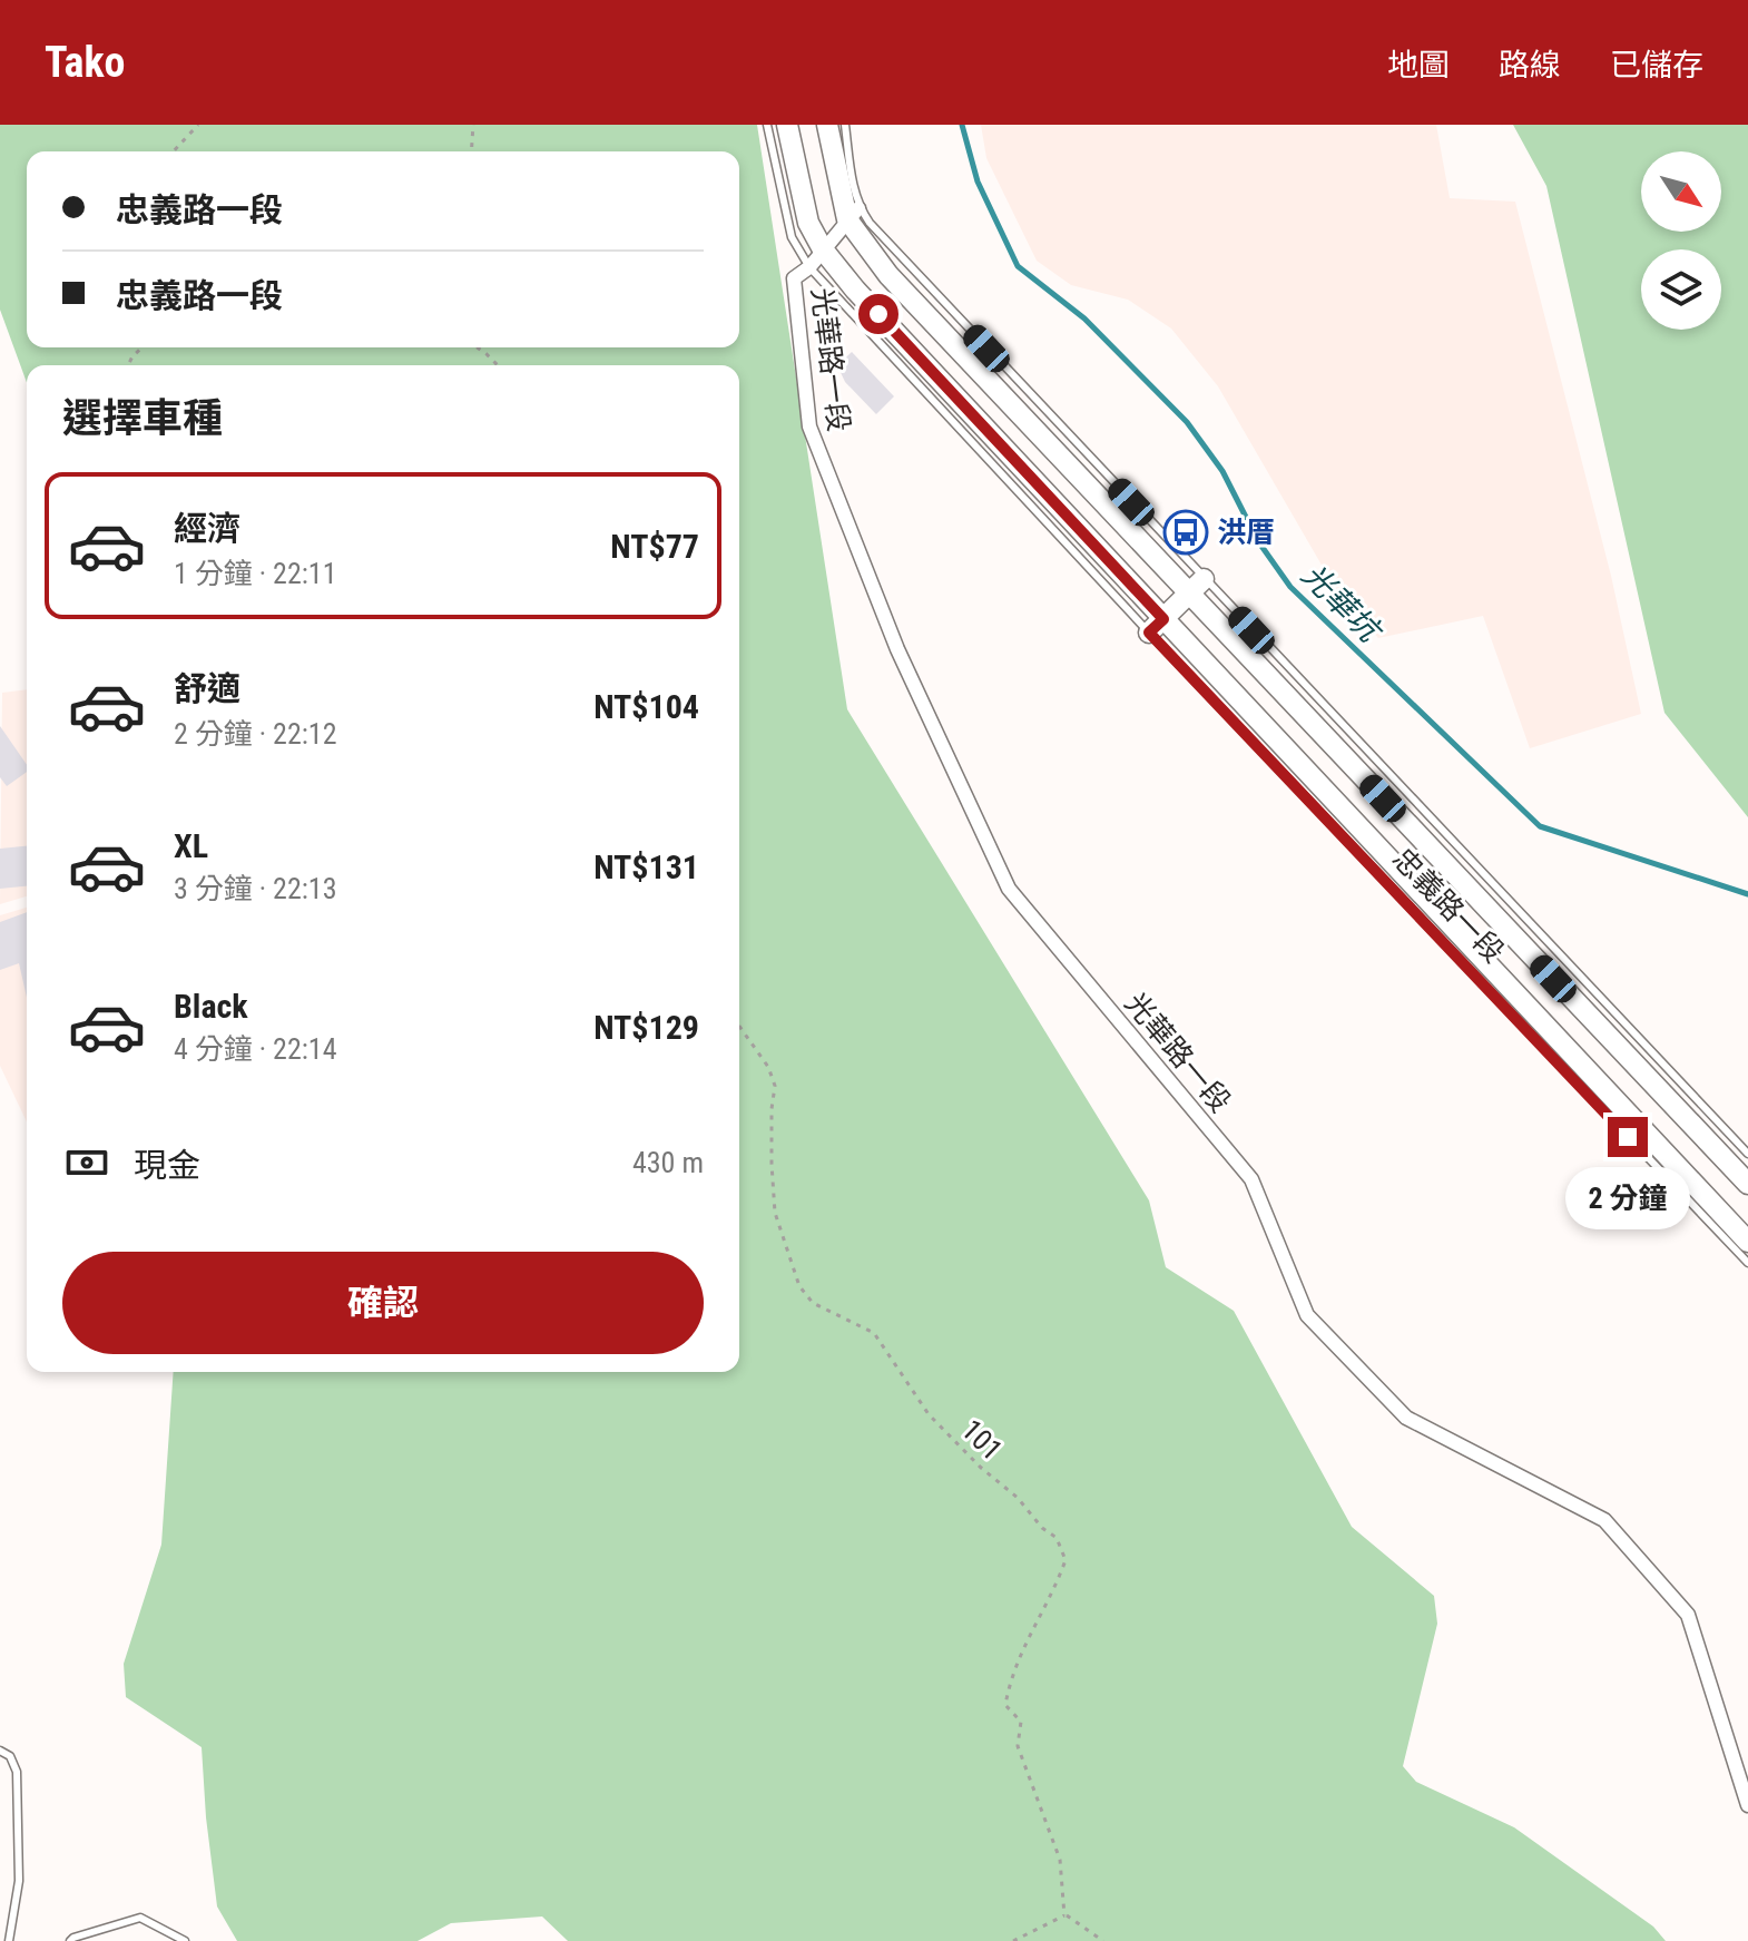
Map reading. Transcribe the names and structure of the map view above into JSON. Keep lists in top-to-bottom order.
{
  "streets": {
    "main road": ["忠義路一段"],
    "street": ["光華路一段"],
    "path": ["101"]
  },
  "crossings": [
    ["光華路一段", "忠義路一段"]
  ],
  "water": ["光華坑"],
  "places": {
    "bus stop": ["洪厝"]
  },
  "north": "bottom right",
  "page": {
    "header": "Tako",
    "nav": ["地圖", "路線", "已儲存"],
    "banner": ["忠義路一段", "忠義路一段"],
    "heading": "選擇車種",
    "list": [
      {
        "name": "經濟",
        "note": "1 分鐘 · 22:11",
        "value": "NT$77"
      },
      {
        "name": "舒適",
        "note": "2 分鐘 · 22:12",
        "value": "NT$104"
      },
      {
        "name": "XL",
        "note": "3 分鐘 · 22:13",
        "value": "NT$131"
      },
      {
        "name": "Black",
        "note": "4 分鐘 · 22:14",
        "value": "NT$129"
      }
    ],
    "pay": ["現金", "430 m"],
    "bubble": "2 分鐘",
    "buttons": "確認"
  }
}
